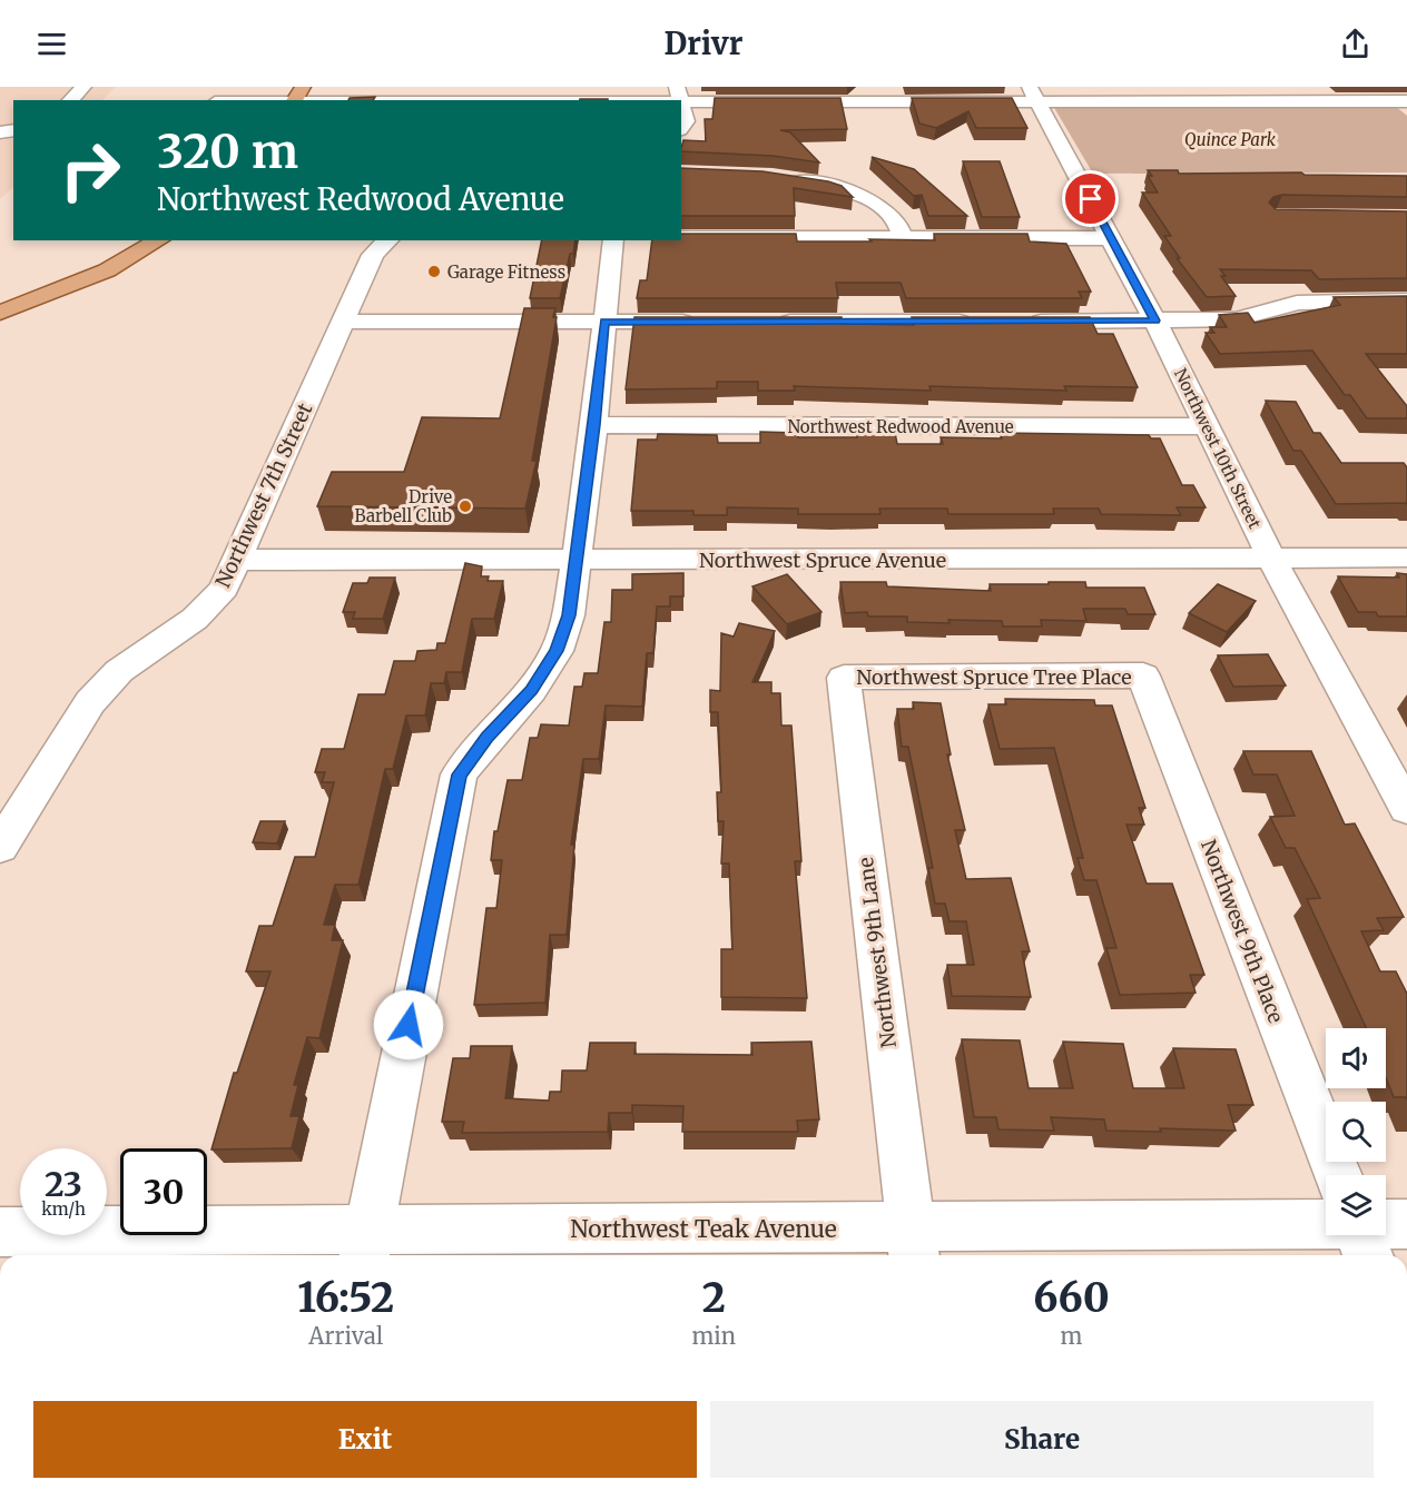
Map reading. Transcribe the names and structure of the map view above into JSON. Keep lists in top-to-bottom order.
{
  "streets": {
    "street": [
      "Northwest Redwood Avenue",
      "Northwest 10th Street",
      "Northwest 7th Street",
      "Northwest Spruce Avenue",
      "Northwest Spruce Tree Place",
      "Northwest 9th Place",
      "Northwest 9th Lane",
      "Northwest Teak Avenue"
    ]
  },
  "crossings": [
    ["Northwest Redwood Avenue", "Northwest 10th Street"],
    ["Northwest 10th Street", "Northwest Spruce Avenue"],
    ["Northwest 7th Street", "Northwest Spruce Avenue"],
    ["Northwest Spruce Tree Place", "Northwest 9th Place"],
    ["Northwest Spruce Tree Place", "Northwest 9th Lane"],
    ["Northwest 9th Lane", "Northwest Teak Avenue"]
  ],
  "parks": ["Quince Park"],
  "places": ["Garage Fitness", "Drive Barbell Club"],
  "page": {
    "header": "Drivr",
    "turn": ["320 m", "Northwest Redwood Avenue"],
    "speed": "23 km/h",
    "limit": "30",
    "eta": [
      "16:52",
      "Arrival",
      "2",
      "min",
      "660",
      "m"
    ],
    "buttons": ["Exit", "Share"]
  }
}
